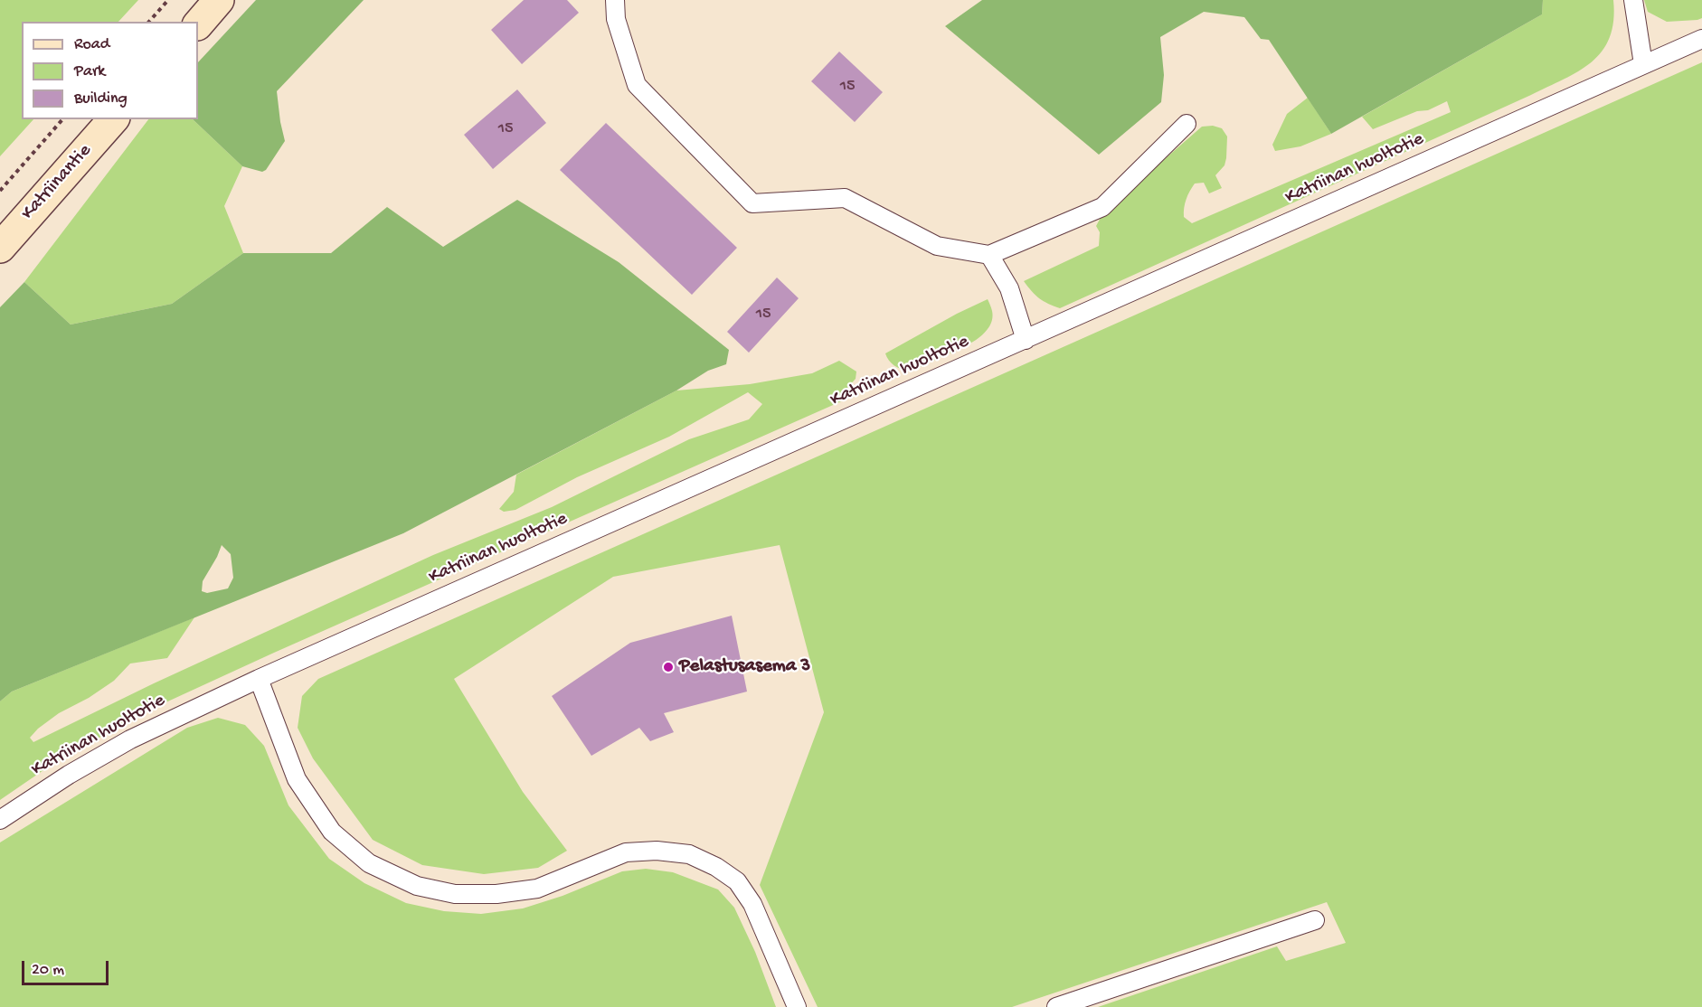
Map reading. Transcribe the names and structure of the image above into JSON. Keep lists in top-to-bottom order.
{
  "streets": {
    "main road": ["Katriinantie"],
    "lane": ["Katriinan huoltotie"]
  },
  "places": ["Pelastusasema 3"],
  "house_numbers": ["15", "15", "15"],
  "legend": ["Road", "Park", "Building"],
  "scale_bar": "20 m"
}
